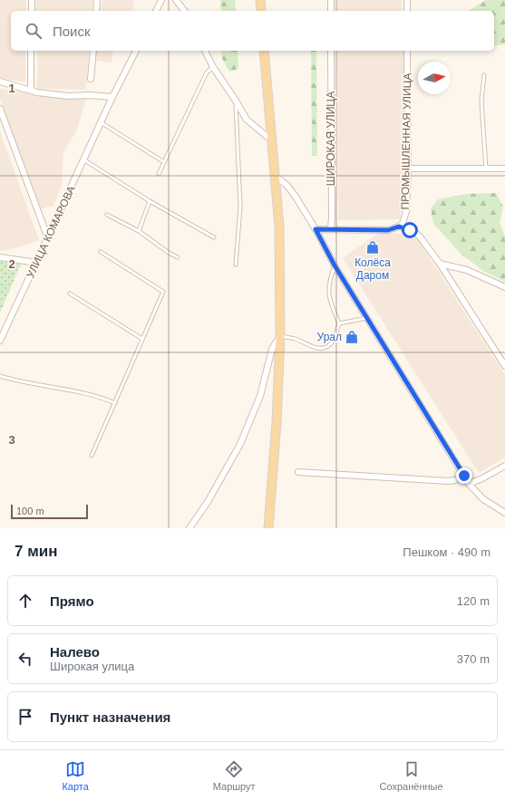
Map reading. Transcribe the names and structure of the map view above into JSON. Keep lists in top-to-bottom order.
{
  "streets": {
    "street": ["ШИРОКАЯ УЛИЦА", "ПРОМЫШЛЕННАЯ УЛИЦА", "УЛИЦА КОМАРОВА"]
  },
  "places": {
    "shop": ["Колёса Даром", "Урал"]
  },
  "scale_bar": "100 m",
  "north": "right",
  "page": {
    "search": "Поиск",
    "scale": "100 m",
    "heading": ["7 мин", "Пешком · 490 m"],
    "list": [
      ["Прямо", "120 m"],
      ["Налево", "Широкая улица", "370 m"],
      "Пункт назначения"
    ],
    "nav": ["Карта", "Маршрут", "Сохранённые"]
  },
  "grid": {
    "rows": ["1", "2", "3"]
  }
}
